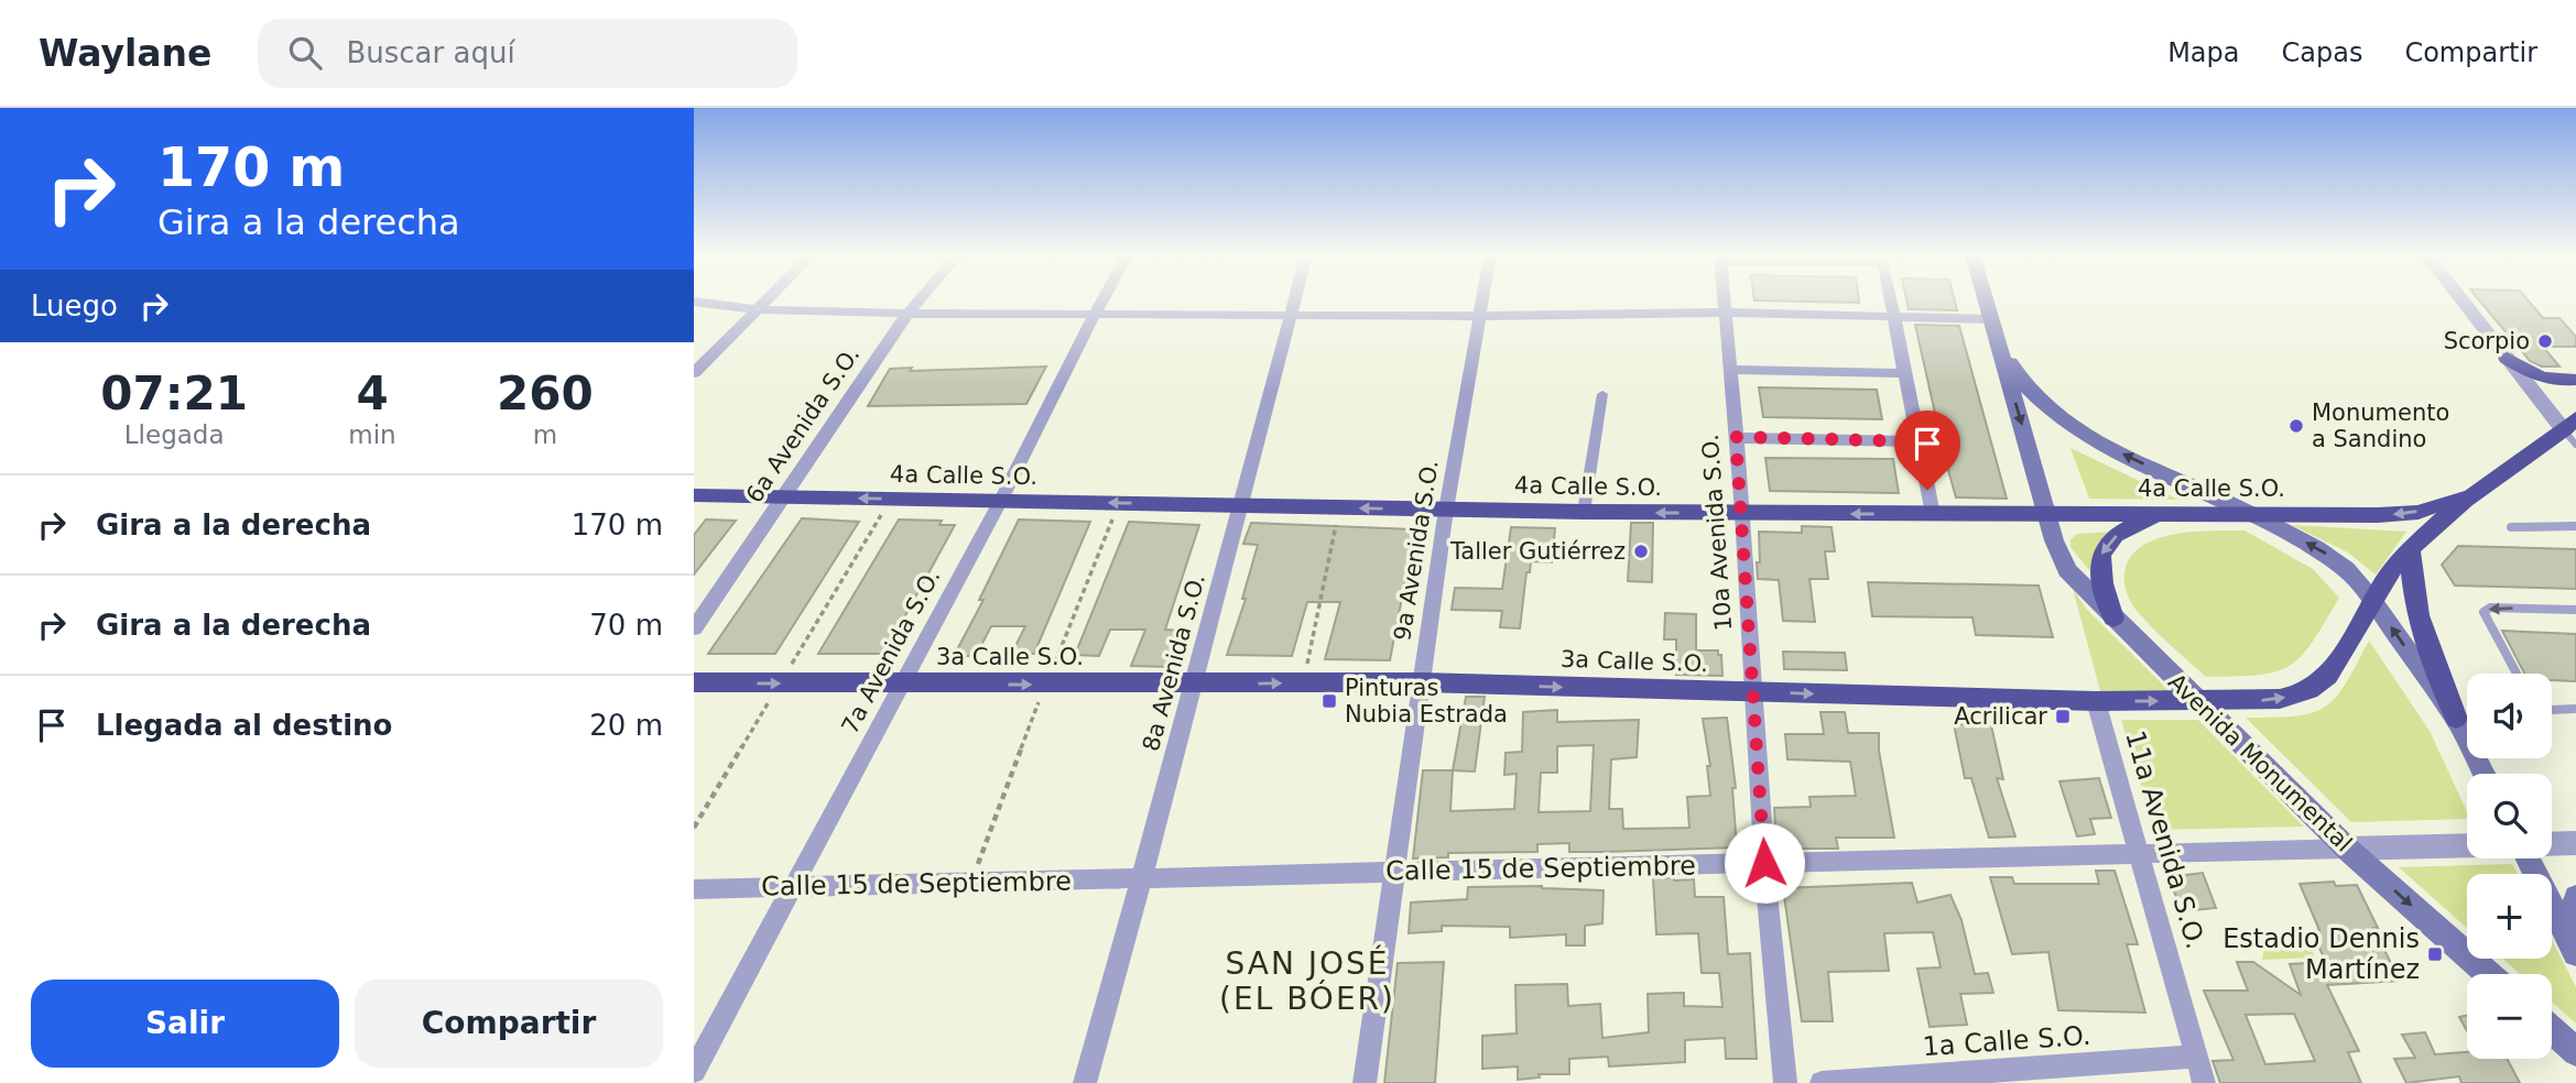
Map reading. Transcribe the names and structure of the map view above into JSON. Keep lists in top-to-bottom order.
{
  "streets": {
    "highway": ["4a Calle S.O.", "3a Calle S.O."],
    "main road": ["Avenida Monumental"],
    "street": [
      "6a Avenida S.O.",
      "10a Avenida S.O.",
      "9a Avenida S.O.",
      "7a Avenida S.O.",
      "8a Avenida S.O.",
      "11a Avenida S.O.",
      "Calle 15 de Septiembre",
      "1a Calle S.O."
    ]
  },
  "crossings": [
    ["6a Avenida S.O.", "4a Calle S.O."],
    ["4a Calle S.O.", "10a Avenida S.O."],
    ["4a Calle S.O.", "9a Avenida S.O."],
    ["4a Calle S.O.", "7a Avenida S.O."],
    ["4a Calle S.O.", "3a Calle S.O."],
    ["4a Calle S.O.", "8a Avenida S.O."],
    ["4a Calle S.O.", "Avenida Monumental"],
    ["10a Avenida S.O.", "3a Calle S.O."],
    ["10a Avenida S.O.", "Calle 15 de Septiembre"],
    ["9a Avenida S.O.", "3a Calle S.O."],
    ["9a Avenida S.O.", "Calle 15 de Septiembre"],
    ["7a Avenida S.O.", "3a Calle S.O."],
    ["7a Avenida S.O.", "Calle 15 de Septiembre"],
    ["3a Calle S.O.", "8a Avenida S.O."],
    ["3a Calle S.O.", "Avenida Monumental"],
    ["3a Calle S.O.", "11a Avenida S.O."],
    ["8a Avenida S.O.", "Calle 15 de Septiembre"],
    ["Avenida Monumental", "Calle 15 de Septiembre"],
    ["11a Avenida S.O.", "Calle 15 de Septiembre"],
    ["11a Avenida S.O.", "1a Calle S.O."]
  ],
  "one_way": ["4a Calle S.O.", "3a Calle S.O.", "Avenida Monumental"],
  "districts": ["SAN JOSÉ (EL BÓER)"],
  "places": {
    "other": ["Scorpio", "Monumento a Sandino", "Taller Gutiérrez"],
    "transit": ["Pinturas Nubia Estrada", "Acrilicar", "Estadio Dennis Martínez"]
  },
  "page": {
    "header": "Waylane",
    "search": "Buscar aquí",
    "nav": ["Mapa", "Capas", "Compartir"],
    "turn": ["170 m", "Gira a la derecha"],
    "then": "Luego",
    "eta": [
      "07:21",
      "Llegada",
      "4",
      "min",
      "260",
      "m"
    ],
    "list": [
      {
        "name": "Gira a la derecha",
        "value": "170 m"
      },
      {
        "name": "Gira a la derecha",
        "value": "70 m"
      },
      {
        "name": "Llegada al destino",
        "value": "20 m"
      }
    ],
    "map_buttons": ["+", "−"],
    "buttons": ["Salir", "Compartir"]
  }
}
